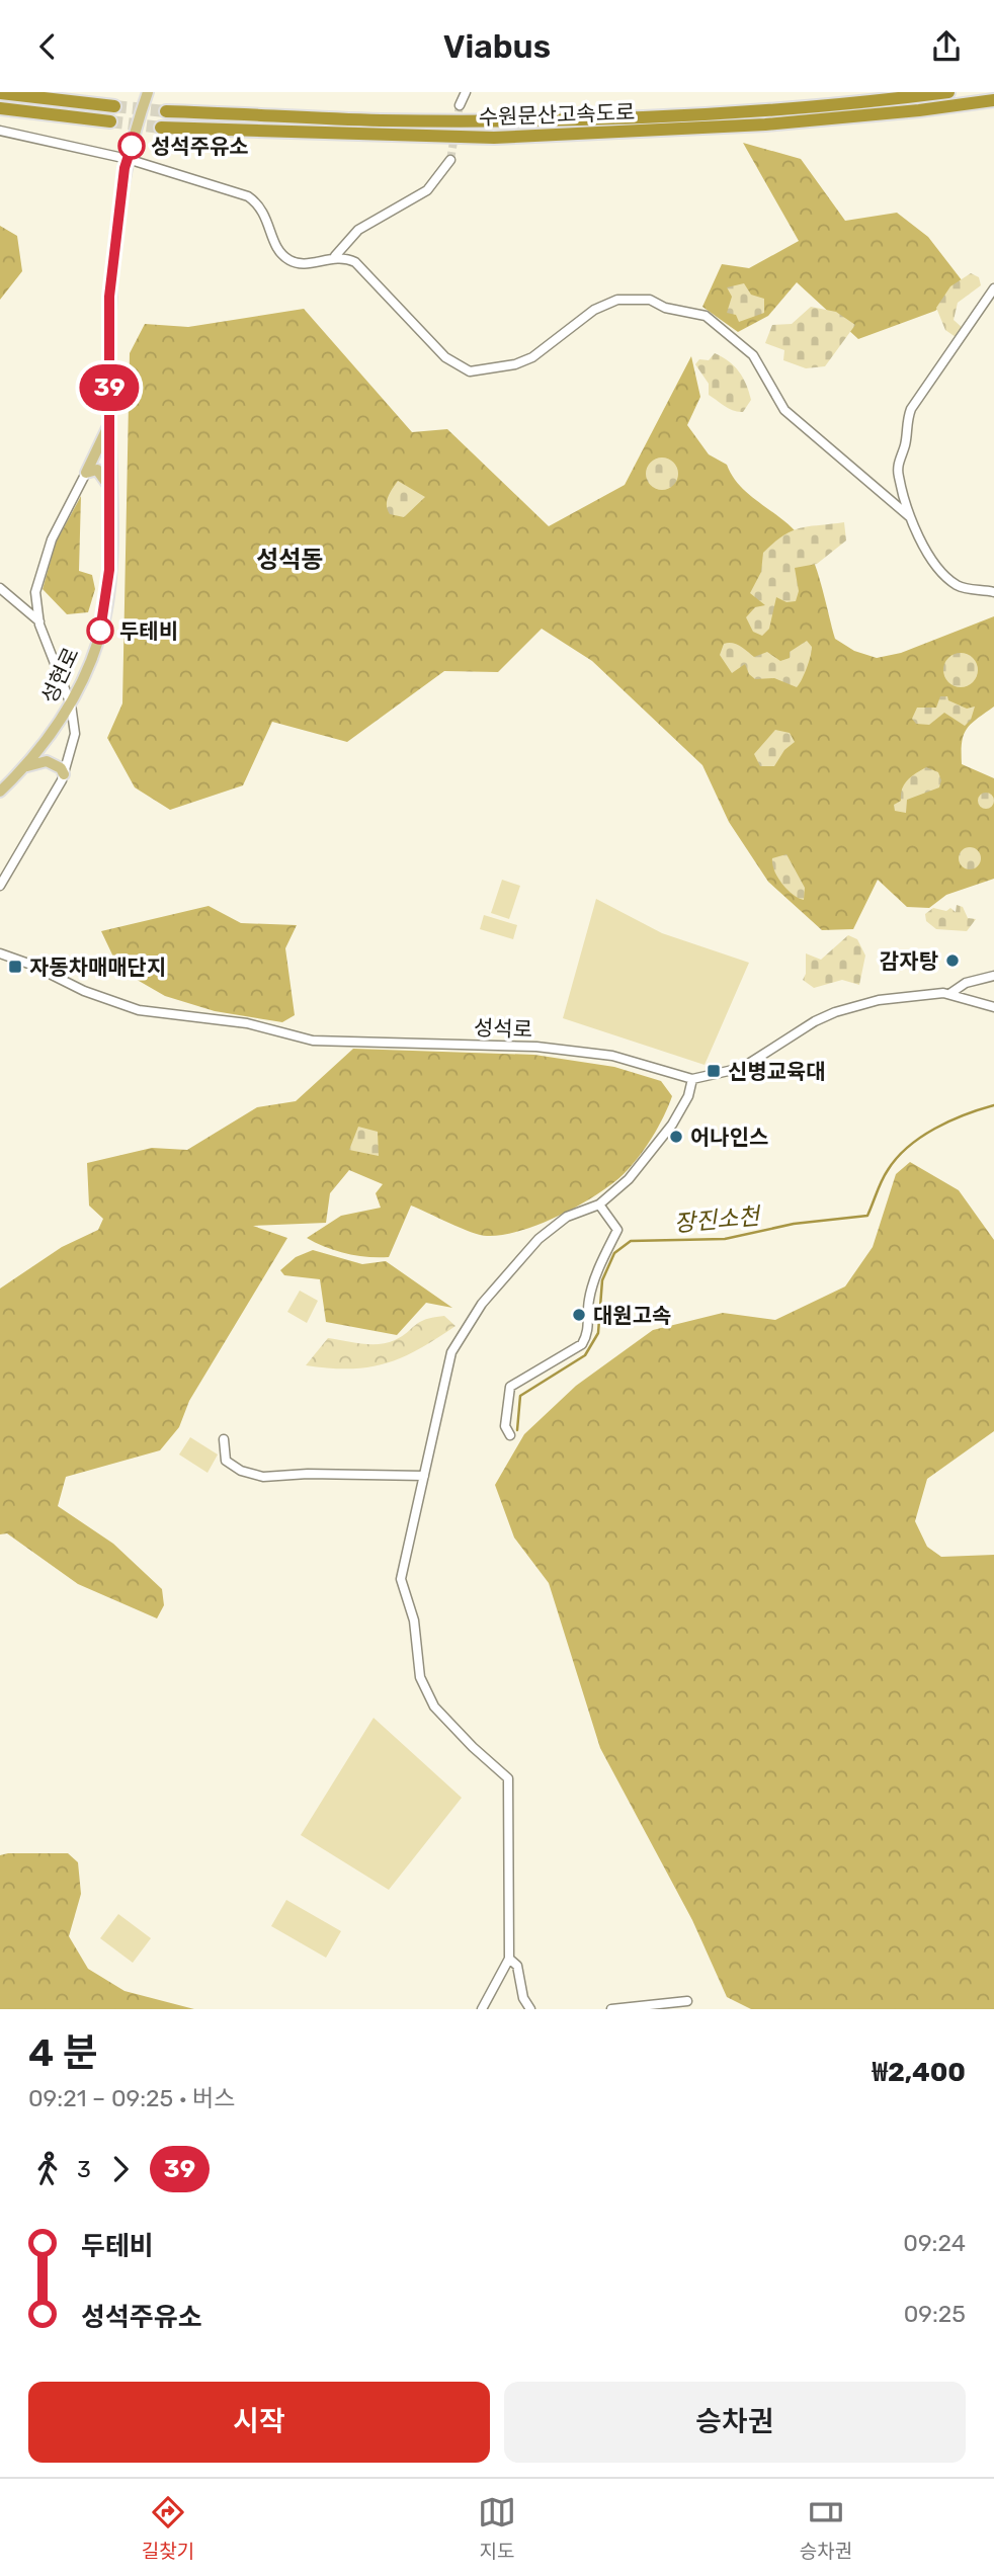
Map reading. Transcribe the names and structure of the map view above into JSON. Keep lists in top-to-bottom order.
{
  "streets": {
    "highway": ["수원문산고속도로"],
    "main road": ["성현로"],
    "street": ["성석로"]
  },
  "districts": ["성석동"],
  "water": ["장진소천"],
  "places": {
    "other": [
      "성석주유소",
      "두테비",
      "감자탕",
      "어나인스",
      "대원고속"
    ],
    "transit": ["자동차매매단지", "신병교육대"]
  },
  "lines": ["bus line 39"],
  "page": {
    "header": "Viabus",
    "on_map": "39",
    "heading": ["4 분", "09:21 – 09:25 · 버스", "₩2,400"],
    "legs": ["3", "39"],
    "list": [
      {
        "name": "두테비",
        "value": "09:24"
      },
      {
        "name": "성석주유소",
        "value": "09:25"
      }
    ],
    "buttons": ["시작", "승차권"],
    "tabs": ["길찾기", "지도", "승차권"]
  }
}
